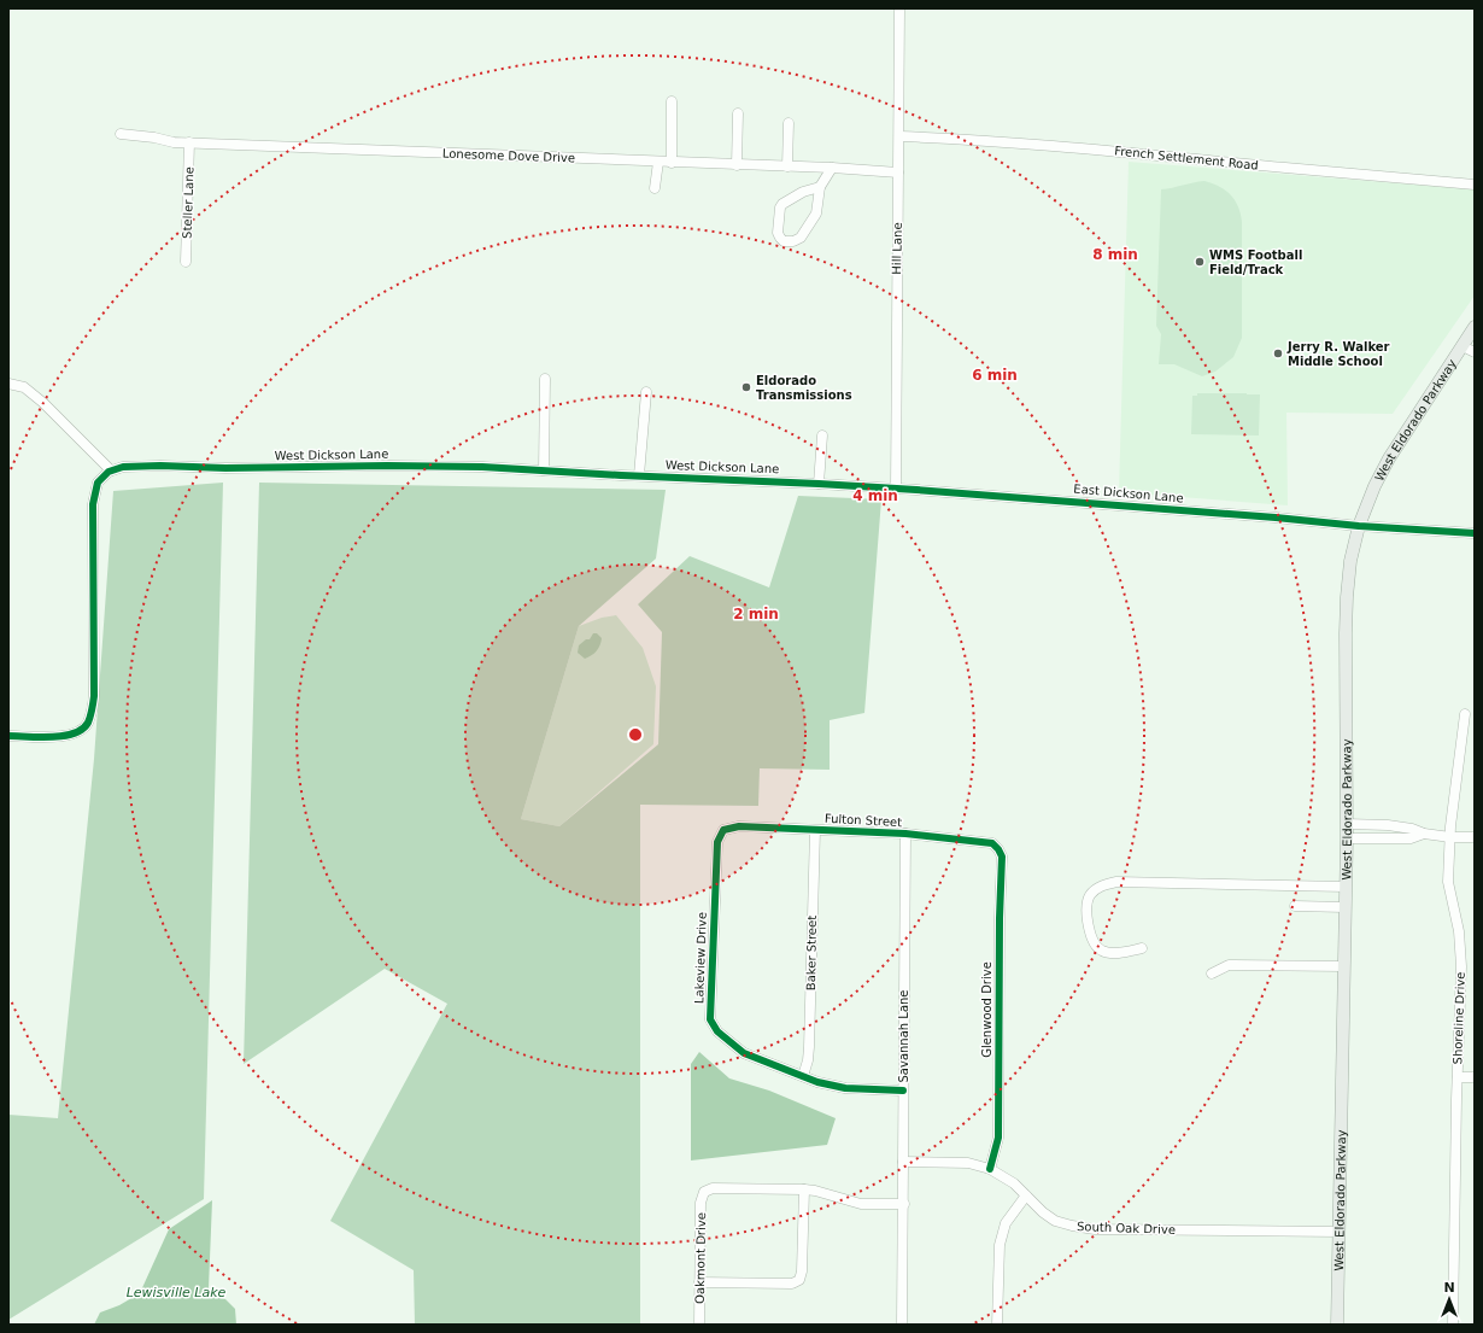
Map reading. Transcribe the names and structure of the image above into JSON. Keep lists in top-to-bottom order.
{
  "streets": {
    "main road": ["West Eldorado Parkway"],
    "street": [
      "Lonesome Dove Drive",
      "French Settlement Road",
      "Steller Lane",
      "Hill Lane",
      "West Dickson Lane",
      "East Dickson Lane",
      "Fulton Street",
      "Baker Street",
      "Lakeview Drive",
      "Glenwood Drive",
      "Shoreline Drive",
      "Savannah Lane",
      "South Oak Drive",
      "Oakmont Drive"
    ]
  },
  "crossings": [
    ["Lonesome Dove Drive", "Steller Lane"],
    ["Lonesome Dove Drive", "Hill Lane"],
    ["French Settlement Road", "Hill Lane"],
    ["Hill Lane", "West Dickson Lane"],
    ["Hill Lane", "East Dickson Lane"],
    ["West Eldorado Parkway", "East Dickson Lane"],
    ["West Eldorado Parkway", "South Oak Drive"],
    ["West Dickson Lane", "East Dickson Lane"],
    ["Fulton Street", "Baker Street"],
    ["Fulton Street", "Lakeview Drive"],
    ["Fulton Street", "Glenwood Drive"],
    ["Fulton Street", "Savannah Lane"],
    ["Baker Street", "Lakeview Drive"],
    ["Lakeview Drive", "Savannah Lane"],
    ["Glenwood Drive", "South Oak Drive"],
    ["Savannah Lane", "South Oak Drive"]
  ],
  "water": ["Lewisville Lake"],
  "places": ["WMS Football Field/Track", "Jerry R. Walker Middle School", "Eldorado Transmissions"],
  "north": "top",
  "rings": [
    "8 min",
    "6 min",
    "4 min",
    "2 min"
  ]
}
